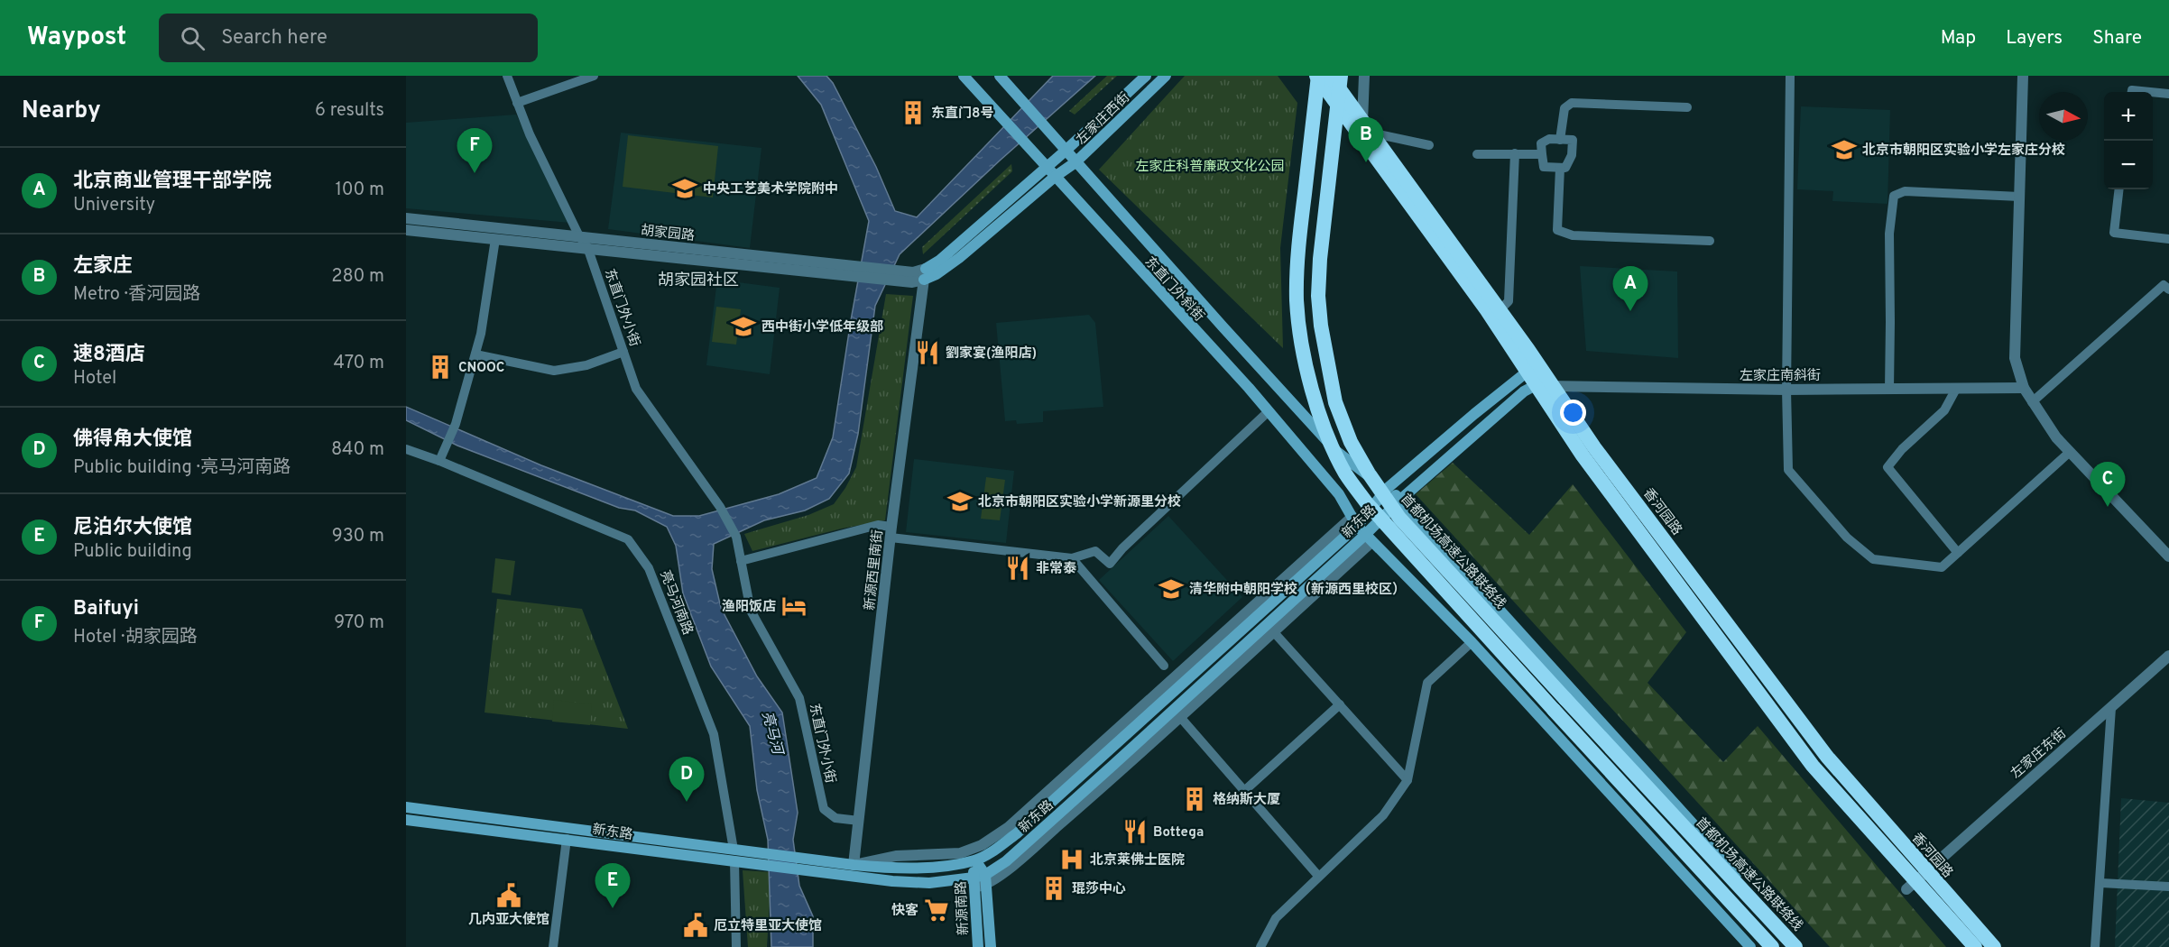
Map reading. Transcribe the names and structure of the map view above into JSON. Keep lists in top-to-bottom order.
{
  "streets": {
    "highway": ["香河园路", "首都机场高速公路联络线"],
    "main road": [
      "左家庄西街",
      "东直门外斜街",
      "新东路",
      "新源南路"
    ],
    "street": [
      "胡家园路",
      "东直门外小街",
      "左家庄南斜街",
      "新源西里南街",
      "亮马河南路",
      "左家庄东街"
    ]
  },
  "crossings": [
    ["左家庄西街", "东直门外斜街"],
    ["胡家园路", "东直门外小街"],
    ["胡家园路", "新源西里南街"],
    ["东直门外斜街", "新东路"],
    ["东直门外斜街", "首都机场高速公路联络线"],
    ["东直门外小街", "新源西里南街"],
    ["左家庄南斜街", "香河园路"],
    ["左家庄南斜街", "新东路"],
    ["香河园路", "新东路"],
    ["香河园路", "左家庄东街"],
    ["新东路", "新源西里南街"],
    ["新东路", "亮马河南路"],
    ["新东路", "新源南路"]
  ],
  "districts": ["胡家园社区"],
  "water": ["亮马河"],
  "parks": ["左家庄科普廉政文化公园"],
  "places": {
    "building": [
      "东直门8号",
      "CNOOC",
      "格纳斯大厦",
      "琨莎中心"
    ],
    "school or university": [
      "北京市朝阳区实验小学左家庄分校",
      "中央工艺美术学院附中",
      "西中街小学低年级部",
      "北京市朝阳区实验小学新源里分校",
      "清华附中朝阳学校（新源西里校区）"
    ],
    "restaurant": ["劉家宴(渔阳店)", "非常泰", "Bottega"],
    "hotel": ["渔阳饭店"],
    "hospital": ["北京莱佛士医院"],
    "public building": ["几内亚大使馆", "厄立特里亚大使馆"],
    "supermarket": ["快客"]
  },
  "north": "right",
  "page": {
    "header": "Waypost",
    "search": "Search here",
    "nav": ["Map", "Layers", "Share"],
    "heading": ["Nearby", "6 results"],
    "map_buttons": ["+", "−"],
    "pins": [
      "B",
      "F",
      "A",
      "C",
      "D",
      "E"
    ],
    "list": [
      {
        "mark": "A",
        "name": "北京商业管理干部学院",
        "note": "University",
        "value": "100 m"
      },
      {
        "mark": "B",
        "name": "左家庄",
        "note": "Metro · 香河园路",
        "value": "280 m"
      },
      {
        "mark": "C",
        "name": "速8酒店",
        "note": "Hotel",
        "value": "470 m"
      },
      {
        "mark": "D",
        "name": "佛得角大使馆",
        "note": "Public building · 亮马河南路",
        "value": "840 m"
      },
      {
        "mark": "E",
        "name": "尼泊尔大使馆",
        "note": "Public building",
        "value": "930 m"
      },
      {
        "mark": "F",
        "name": "Baifuyi",
        "note": "Hotel · 胡家园路",
        "value": "970 m"
      }
    ]
  }
}
